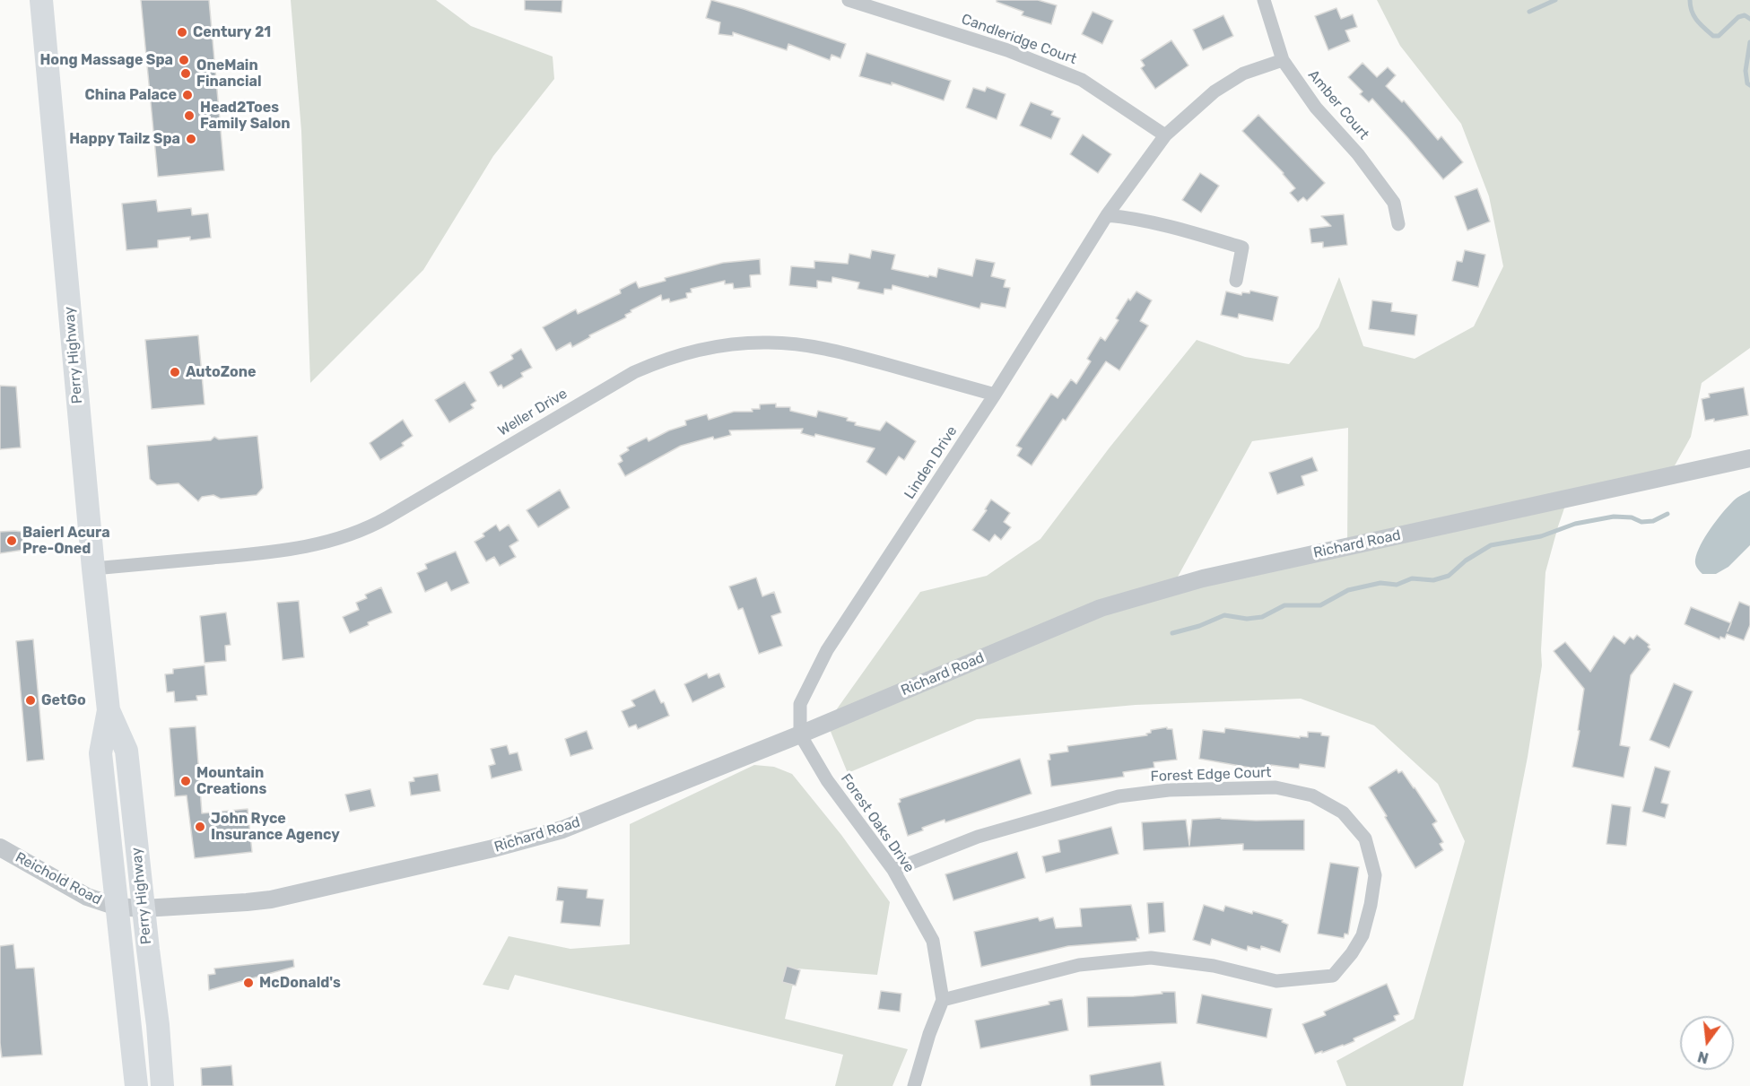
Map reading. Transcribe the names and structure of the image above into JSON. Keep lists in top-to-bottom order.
{
  "streets": {
    "highway": ["Perry Highway"],
    "street": [
      "Candleridge Court",
      "Amber Court",
      "Weller Drive",
      "Linden Drive",
      "Richard Road",
      "Forest Edge Court",
      "Forest Oaks Drive",
      "Reichold Road"
    ]
  },
  "crossings": [
    ["Candleridge Court", "Linden Drive"],
    ["Amber Court", "Linden Drive"],
    ["Perry Highway", "Weller Drive"],
    ["Perry Highway", "Richard Road"],
    ["Perry Highway", "Reichold Road"],
    ["Weller Drive", "Linden Drive"],
    ["Linden Drive", "Richard Road"],
    ["Linden Drive", "Forest Oaks Drive"],
    ["Richard Road", "Forest Oaks Drive"],
    ["Richard Road", "Reichold Road"],
    ["Forest Edge Court", "Forest Oaks Drive"]
  ],
  "places": [
    "Century 21",
    "Hong Massage Spa",
    "OneMain Financial",
    "China Palace",
    "Head2Toes Family Salon",
    "Happy Tailz Spa",
    "AutoZone",
    "Baierl Acura Pre-Oned",
    "GetGo",
    "Mountain Creations",
    "John Ryce Insurance Agency",
    "McDonald's"
  ],
  "north": "bottom"
}
